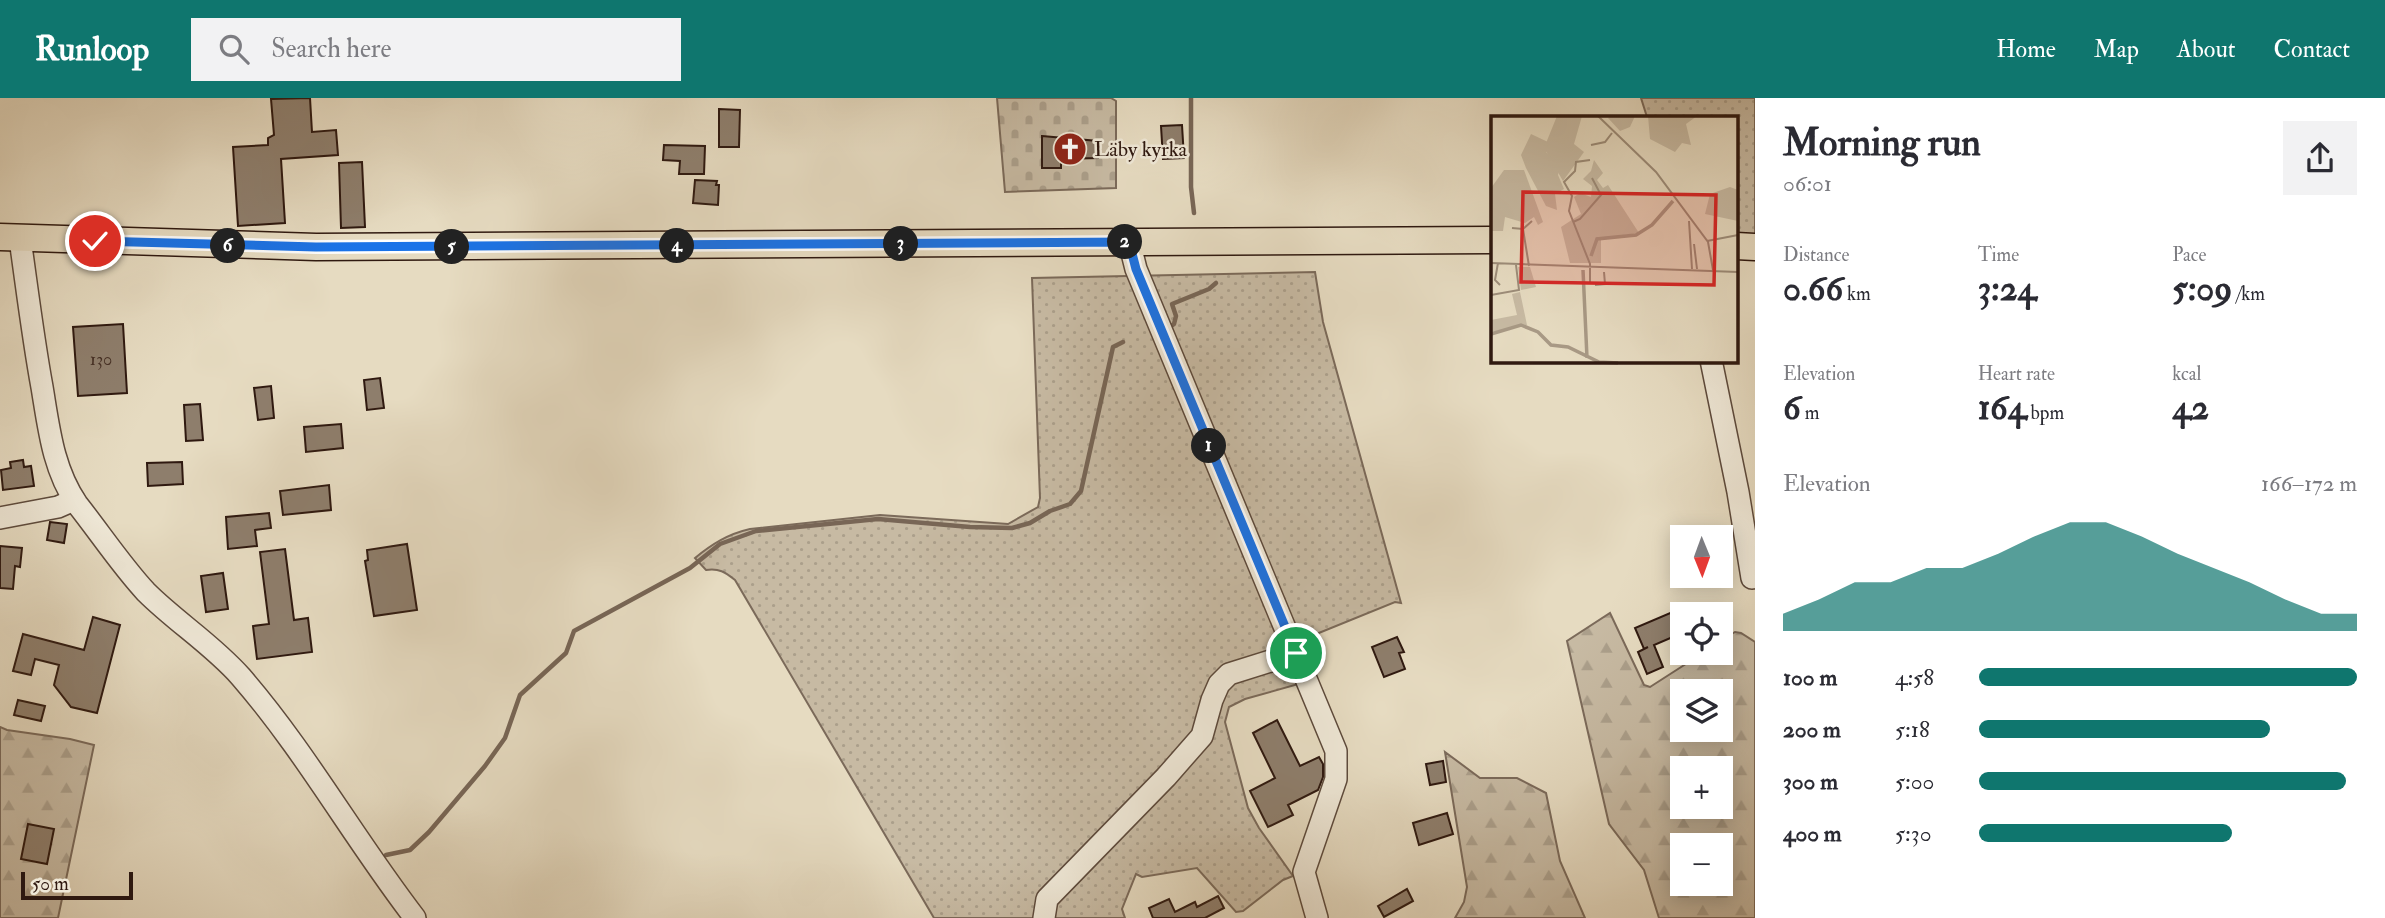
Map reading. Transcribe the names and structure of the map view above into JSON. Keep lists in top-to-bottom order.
{
  "places": {
    "church": ["Läby kyrka"]
  },
  "house_numbers": ["130"],
  "scale_bar": "50 m",
  "north": "bottom",
  "page": {
    "header": "Runloop",
    "search": "Search here",
    "nav": [
      "Home",
      "Map",
      "About",
      "Contact"
    ],
    "heading": ["Morning run", "06:01"],
    "stats": [
      ["Distance", "0.66 km"],
      ["Time", "3:24"],
      ["Pace", "5:09 /km"],
      ["Elevation", "6 m"],
      ["Heart rate", "164 bpm"],
      ["kcal", "42"]
    ],
    "pins": [
      "2",
      "3",
      "4",
      "6",
      "5",
      "1"
    ],
    "chart": ["Elevation", "166–172 m"],
    "map_buttons": ["+", "−"],
    "list": [
      {
        "name": "100 m",
        "note": "4:58"
      },
      {
        "name": "200 m",
        "note": "5:18"
      },
      {
        "name": "300 m",
        "note": "5:00"
      },
      {
        "name": "400 m",
        "note": "5:30"
      }
    ],
    "scale": "50 m"
  }
}
